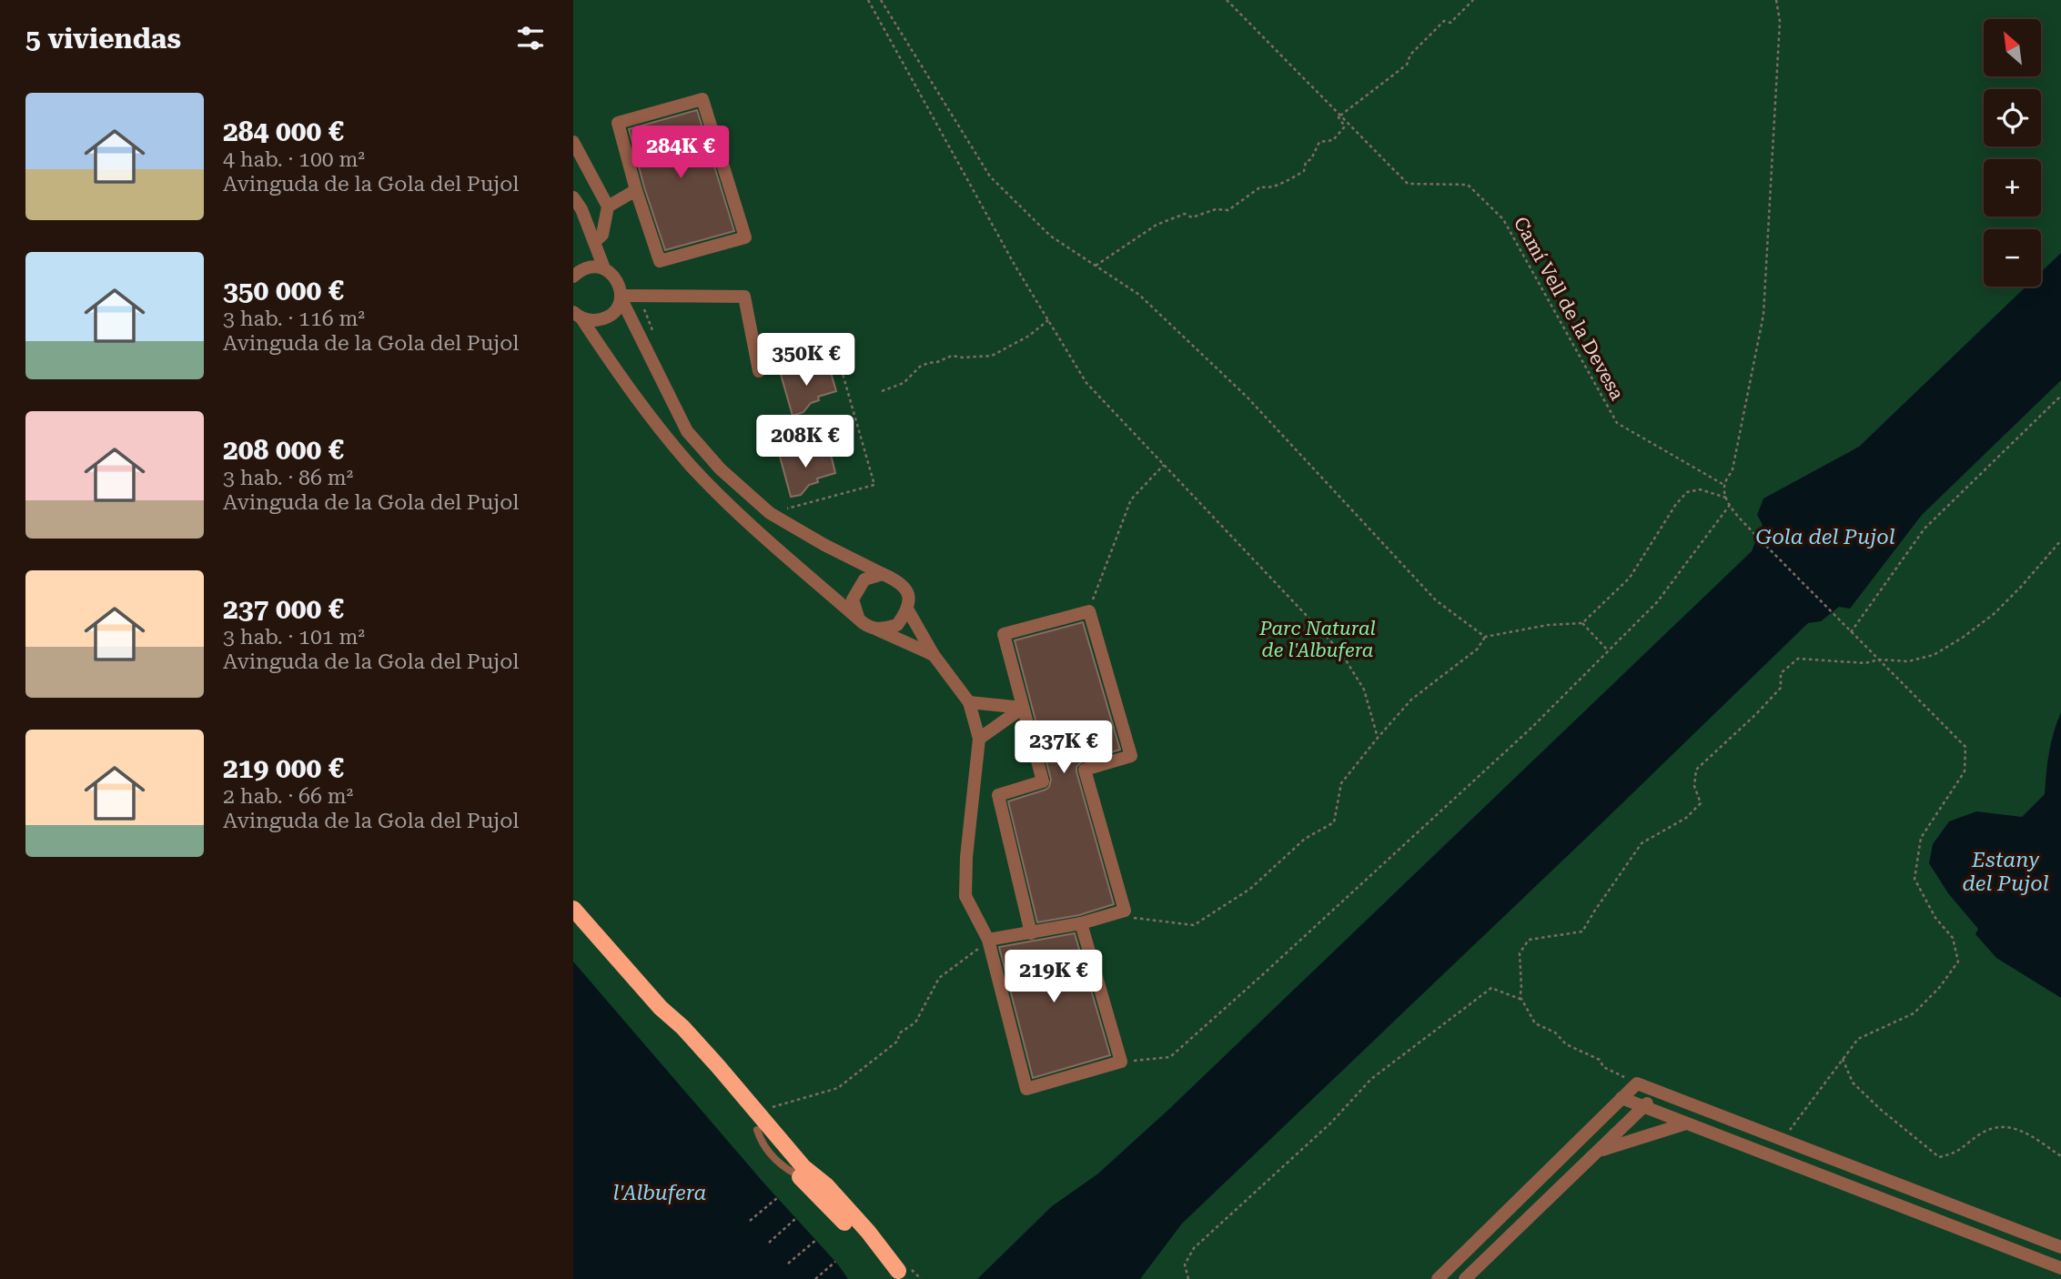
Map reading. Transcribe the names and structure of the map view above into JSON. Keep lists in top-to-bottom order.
{
  "streets": {
    "path": ["Camí Vell de la Devesa"]
  },
  "water": ["Gola del Pujol", "Estany del Pujol", "l'Albufera"],
  "parks": ["Parc Natural de l'Albufera"],
  "north": "top left",
  "page": {
    "heading": "5 viviendas",
    "map_buttons": ["+", "−"],
    "list": [
      {
        "name": "284 000 €",
        "note": "4 hab. · 100 m² · Avinguda de la Gola del Pujol"
      },
      {
        "name": "350 000 €",
        "note": "3 hab. · 116 m² · Avinguda de la Gola del Pujol"
      },
      {
        "name": "208 000 €",
        "note": "3 hab. · 86 m² · Avinguda de la Gola del Pujol"
      },
      {
        "name": "237 000 €",
        "note": "3 hab. · 101 m² · Avinguda de la Gola del Pujol"
      },
      {
        "name": "219 000 €",
        "note": "2 hab. · 66 m² · Avinguda de la Gola del Pujol"
      }
    ],
    "price": [
      "284K €",
      "350K €",
      "208K €",
      "237K €",
      "219K €"
    ]
  }
}
